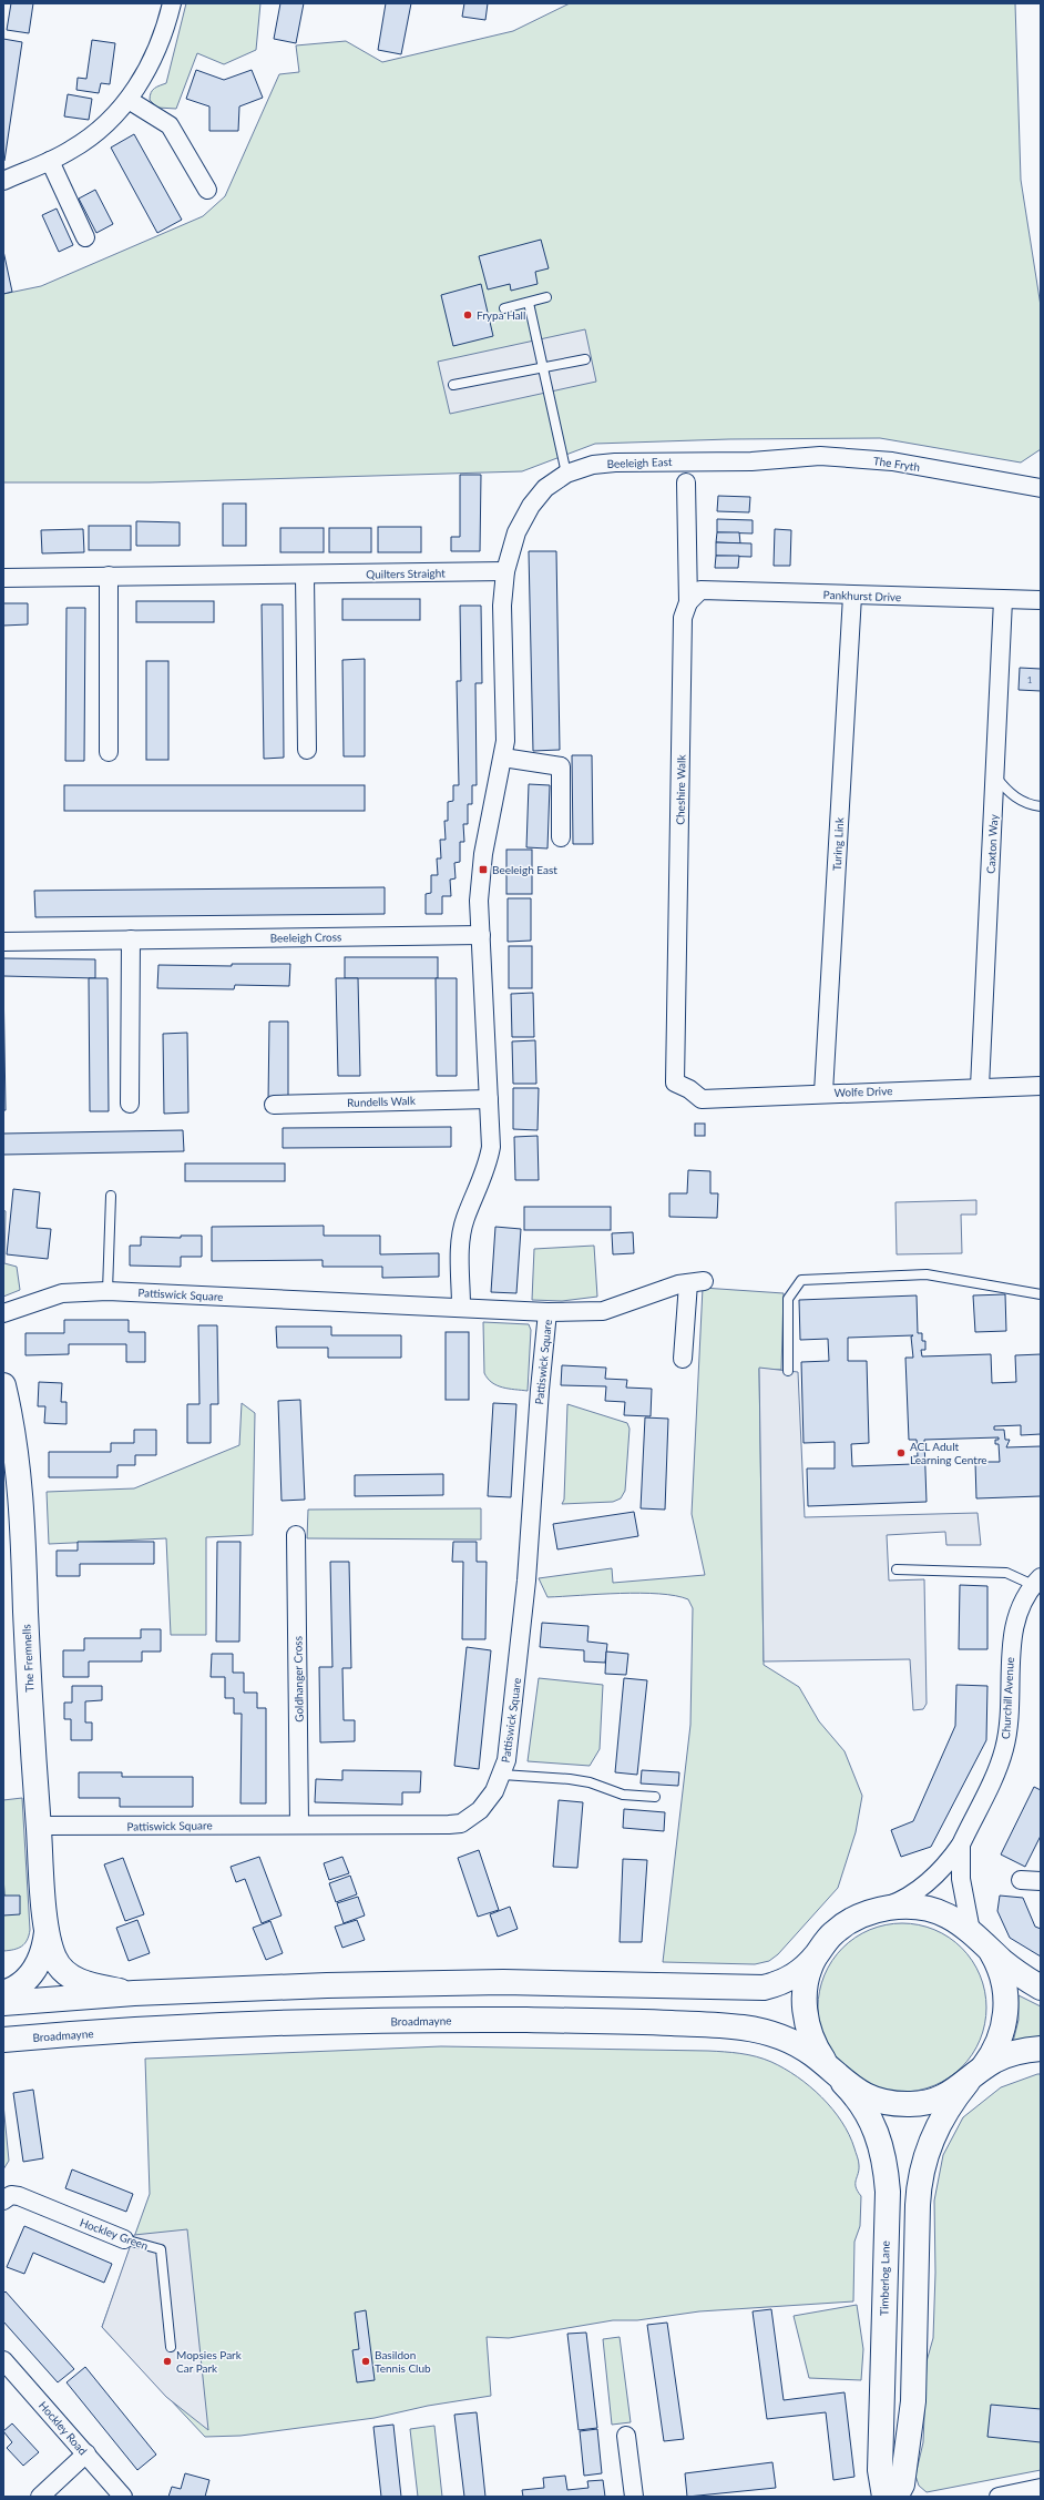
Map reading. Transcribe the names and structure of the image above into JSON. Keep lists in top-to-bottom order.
{
  "streets": {
    "main road": ["The Fremnells", "Broadmayne", "Timberlog Lane"],
    "street": [
      "Beeleigh East",
      "The Fryth",
      "Quilters Straight",
      "Pankhurst Drive",
      "Cheshire Walk",
      "Turing Link",
      "Caxton Way",
      "Beeleigh Cross",
      "Wolfe Drive",
      "Rundells Walk",
      "Pattiswick Square",
      "Goldhanger Cross",
      "Churchill Avenue",
      "Hockley Green",
      "Hockley Road"
    ]
  },
  "crossings": [
    ["Beeleigh East", "The Fryth"],
    ["Beeleigh East", "Quilters Straight"],
    ["Beeleigh East", "Beeleigh Cross"],
    ["Beeleigh East", "Rundells Walk"],
    ["Beeleigh East", "Pattiswick Square"],
    ["Pankhurst Drive", "Cheshire Walk"],
    ["Pankhurst Drive", "Turing Link"],
    ["Pankhurst Drive", "Caxton Way"],
    ["Cheshire Walk", "Wolfe Drive"],
    ["Turing Link", "Wolfe Drive"],
    ["Caxton Way", "Wolfe Drive"],
    ["Pattiswick Square", "The Fremnells"],
    ["Pattiswick Square", "Goldhanger Cross"],
    ["The Fremnells", "Broadmayne"],
    ["Churchill Avenue", "Broadmayne"],
    ["Broadmayne", "Timberlog Lane"]
  ],
  "places": {
    "other": [
      "Frypa Hall",
      "ACL Adult Learning Centre",
      "Mopsies Park Car Park",
      "Basildon Tennis Club"
    ],
    "transit": ["Beeleigh East"]
  },
  "house_numbers": ["1"]
}
